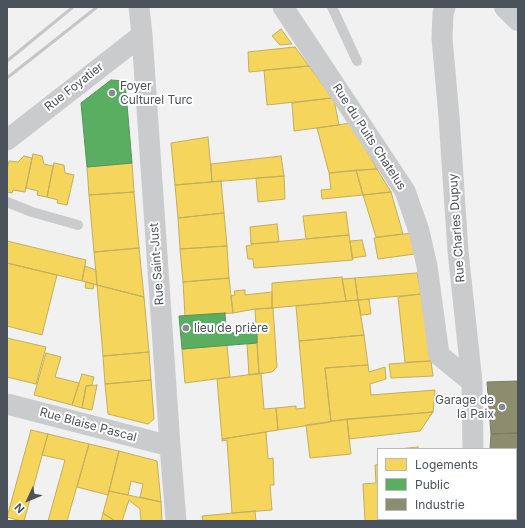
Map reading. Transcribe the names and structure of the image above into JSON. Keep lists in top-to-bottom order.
{
  "streets": {
    "street": [
      "Rue Foyatier",
      "Rue du Puits Chatelus",
      "Rue Charles Dupuy",
      "Rue Saint-Just",
      "Rue Blaise Pascal"
    ]
  },
  "crossings": [
    ["Rue Foyatier", "Rue Saint-Just"],
    ["Rue du Puits Chatelus", "Rue Charles Dupuy"],
    ["Rue Saint-Just", "Rue Blaise Pascal"]
  ],
  "places": ["Foyer Culturel Turc", "lieu de prière", "Garage de la Paix"],
  "legend": ["Logements", "Public", "Industrie"],
  "north": "bottom left"
}
